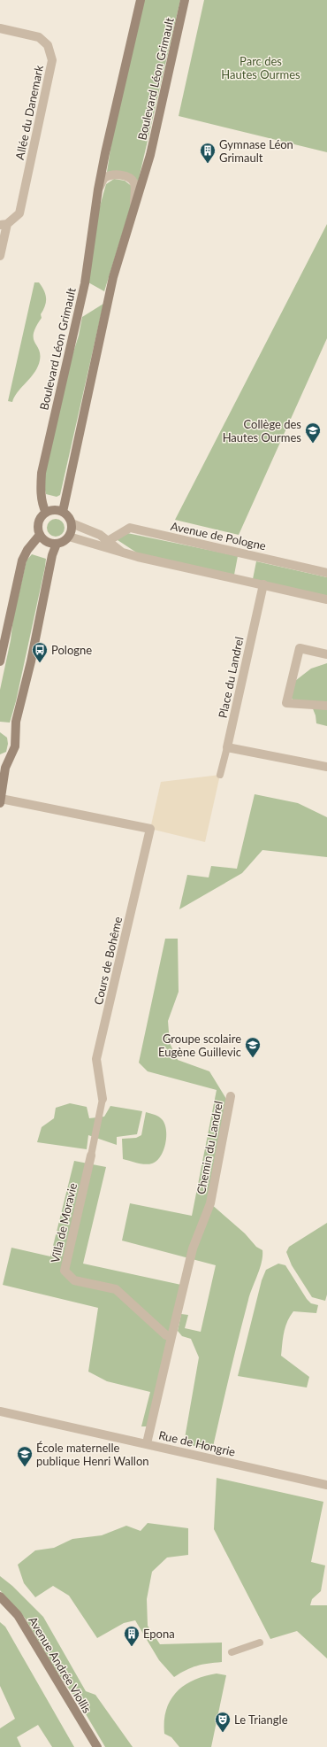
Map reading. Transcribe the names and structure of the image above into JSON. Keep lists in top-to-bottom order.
{
  "streets": {
    "main road": ["Boulevard Léon Grimault", "Avenue Andrée Viollis"],
    "street": [
      "Allée du Danemark",
      "Avenue de Pologne",
      "Place du Landrel",
      "Cours de Bohême",
      "Chemin du Landrel",
      "Villa de Moravie",
      "Rue de Hongrie"
    ]
  },
  "crossings": [
    ["Chemin du Landrel", "Villa de Moravie"]
  ],
  "parks": ["Parc des Hautes Ourmes"],
  "places": {
    "building": ["Gymnase Léon Grimault", "Epona"],
    "school or university": ["Collège des Hautes Ourmes", "Groupe scolaire Eugène Guillevic", "École maternelle publique Henri Wallon"],
    "bus stop": ["Pologne"],
    "theatre": ["Le Triangle"]
  }
}
